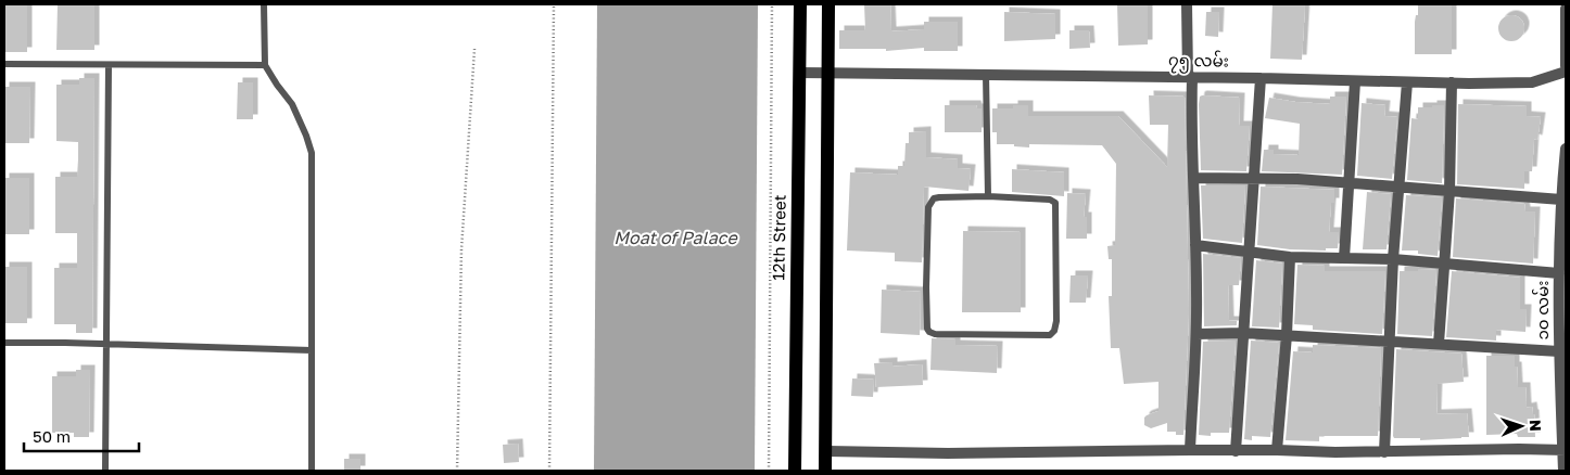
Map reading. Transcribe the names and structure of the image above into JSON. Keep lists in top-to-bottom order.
{
  "streets": {
    "main road": ["12th Street"],
    "street": ["၇၅ လမ်း", "၁၀ လမ်း"]
  },
  "crossings": [
    ["၇၅ လမ်း", "12th Street"]
  ],
  "water": ["Moat of Palace"],
  "scale_bar": "50 m",
  "north": "right"
}
